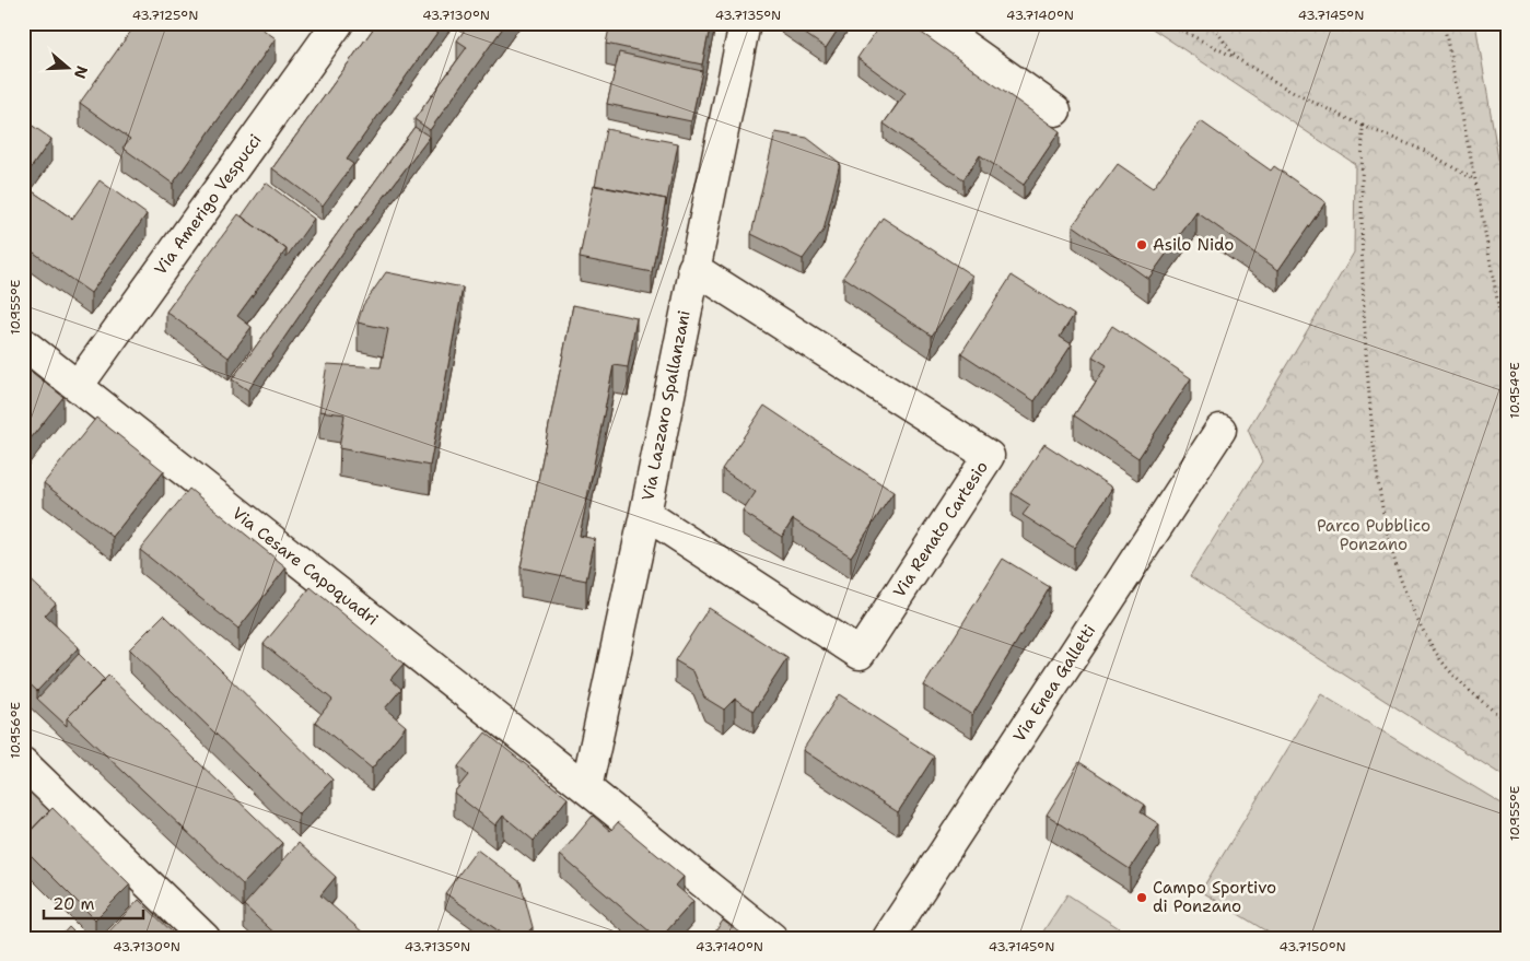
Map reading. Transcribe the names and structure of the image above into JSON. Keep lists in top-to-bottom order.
{
  "streets": {
    "street": [
      "Via Amerigo Vespucci",
      "Via Lazzaro Spallanzani",
      "Via Renato Cartesio",
      "Via Cesare Capoquadri",
      "Via Enea Galletti"
    ]
  },
  "crossings": [
    ["Via Amerigo Vespucci", "Via Cesare Capoquadri"],
    ["Via Lazzaro Spallanzani", "Via Renato Cartesio"],
    ["Via Lazzaro Spallanzani", "Via Cesare Capoquadri"]
  ],
  "parks": ["Parco Pubblico Ponzano"],
  "places": ["Asilo Nido", "Campo Sportivo di Ponzano"],
  "scale_bar": "20 m",
  "north": "right",
  "coordinates": [
    "43.7125°N",
    "43.7130°N",
    "43.7135°N",
    "43.7140°N",
    "43.7145°N",
    "10.955°E",
    "10.954°E",
    "10.956°E",
    "43.7150°N"
  ]
}
